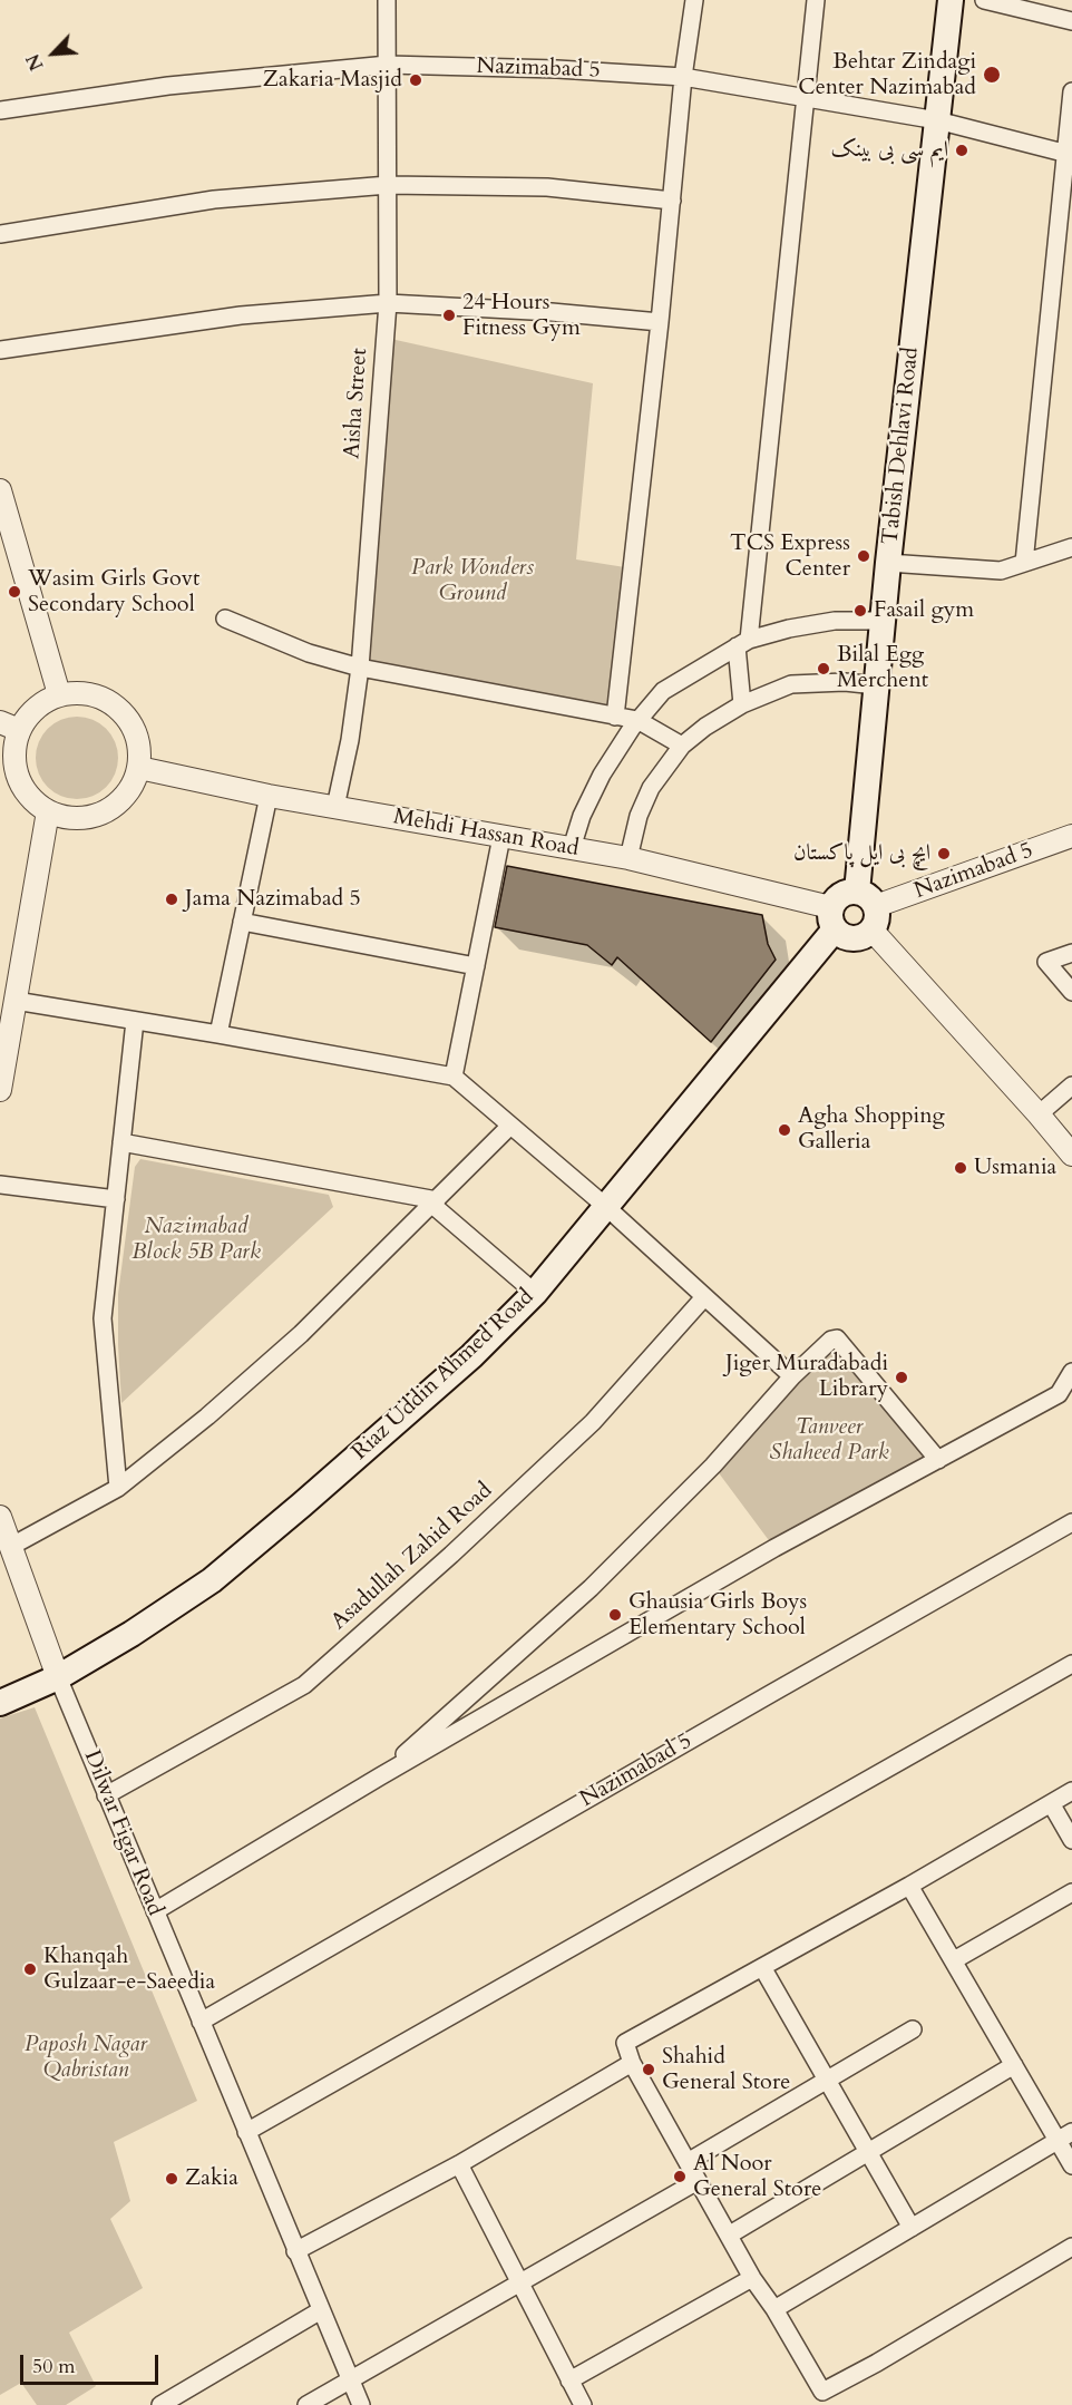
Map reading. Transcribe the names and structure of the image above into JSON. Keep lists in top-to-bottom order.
{
  "streets": {
    "main road": ["Tabish Dehlavi Road", "Riaz Uddin Ahmed Road"],
    "street": [
      "Nazimabad 5",
      "Aisha Street",
      "Mehdi Hassan Road",
      "Asadullah Zahid Road",
      "Dilwar Figar Road"
    ]
  },
  "crossings": [
    ["Nazimabad 5", "Aisha Street"],
    ["Nazimabad 5", "Tabish Dehlavi Road"],
    ["Nazimabad 5", "Dilwar Figar Road"],
    ["Aisha Street", "Mehdi Hassan Road"],
    ["Mehdi Hassan Road", "Riaz Uddin Ahmed Road"],
    ["Riaz Uddin Ahmed Road", "Dilwar Figar Road"],
    ["Asadullah Zahid Road", "Dilwar Figar Road"]
  ],
  "parks": [
    "Park Wonders Ground",
    "Nazimabad Block 5B Park",
    "Tanveer Shaheed Park",
    "Paposh Nagar Qabristan"
  ],
  "places": [
    "Behtar Zindagi Center Nazimabad",
    "Zakaria Masjid",
    "ایم سی بی بینک",
    "24 Hours Fitness Gym",
    "TCS Express Center",
    "Wasim Girls Govt Secondary School",
    "Fasail gym",
    "Bilal Egg Merchent",
    "ایچ بی ایل پاکستان",
    "Jama Nazimabad 5",
    "Agha Shopping Galleria",
    "Usmania",
    "Jiger Muradabadi Library",
    "Ghausia Girls Boys Elementary School",
    "Khanqah Gulzaar-e-Saeedia",
    "Shahid General Store",
    "Al Noor General Store",
    "Zakia"
  ],
  "scale_bar": "50 m",
  "north": "bottom left"
}
